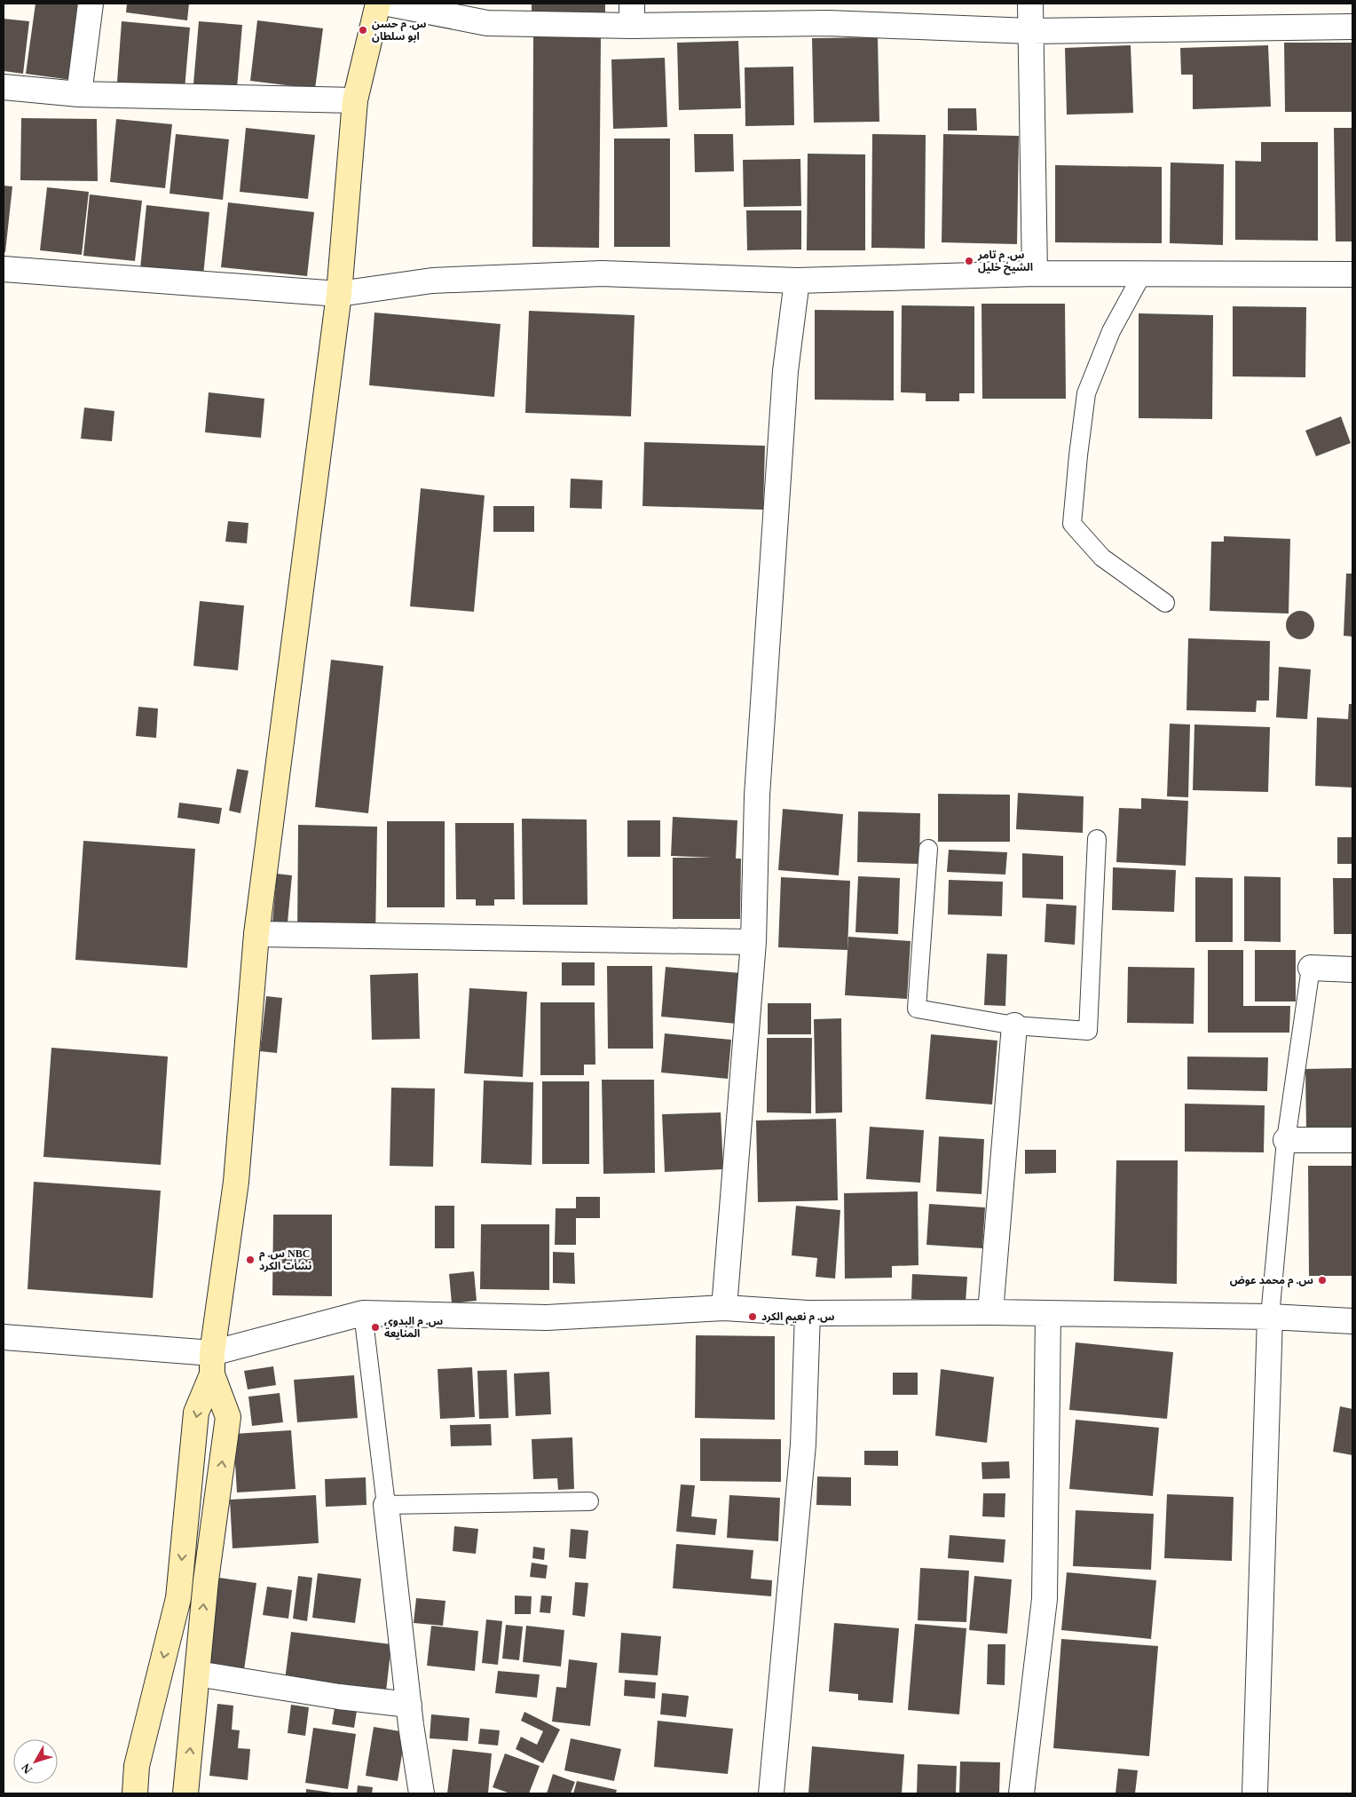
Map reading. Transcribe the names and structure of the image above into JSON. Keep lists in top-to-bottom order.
{
  "places": [
    "س. م حسن ابو سلطان",
    "س. م تامر الشيخ خليل",
    "س. م NBC نشأت الكرد",
    "س. م محمد عوض",
    "س. م نعيم الكرد",
    "س. م البدوي المنايعة"
  ],
  "north": "bottom left"
}
